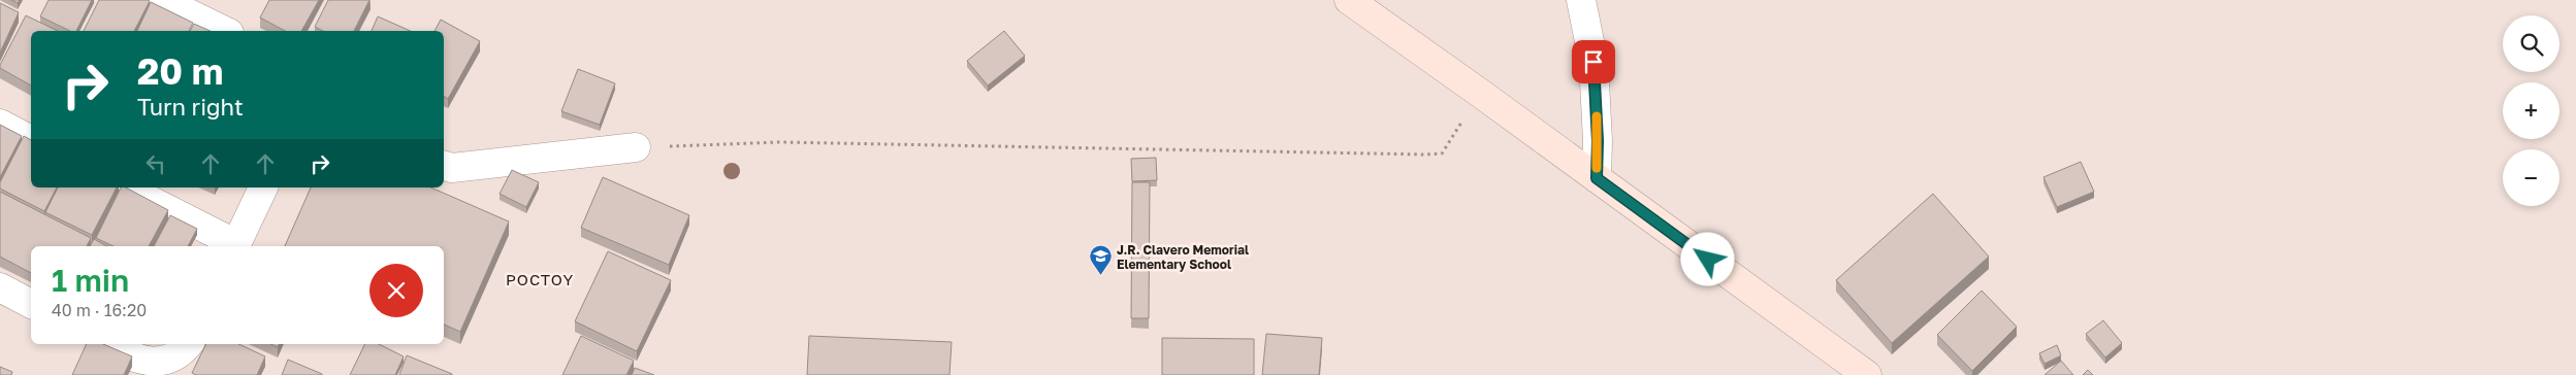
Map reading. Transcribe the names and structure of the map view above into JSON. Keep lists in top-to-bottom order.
{
  "districts": ["POCTOY"],
  "places": {
    "school or university": ["J.R. Clavero Memorial Elementary School"]
  },
  "page": {
    "map_buttons": ["+", "−"],
    "turn": ["20 m", "Turn right"],
    "heading": ["1 min", "40 m · 16:20"]
  }
}
